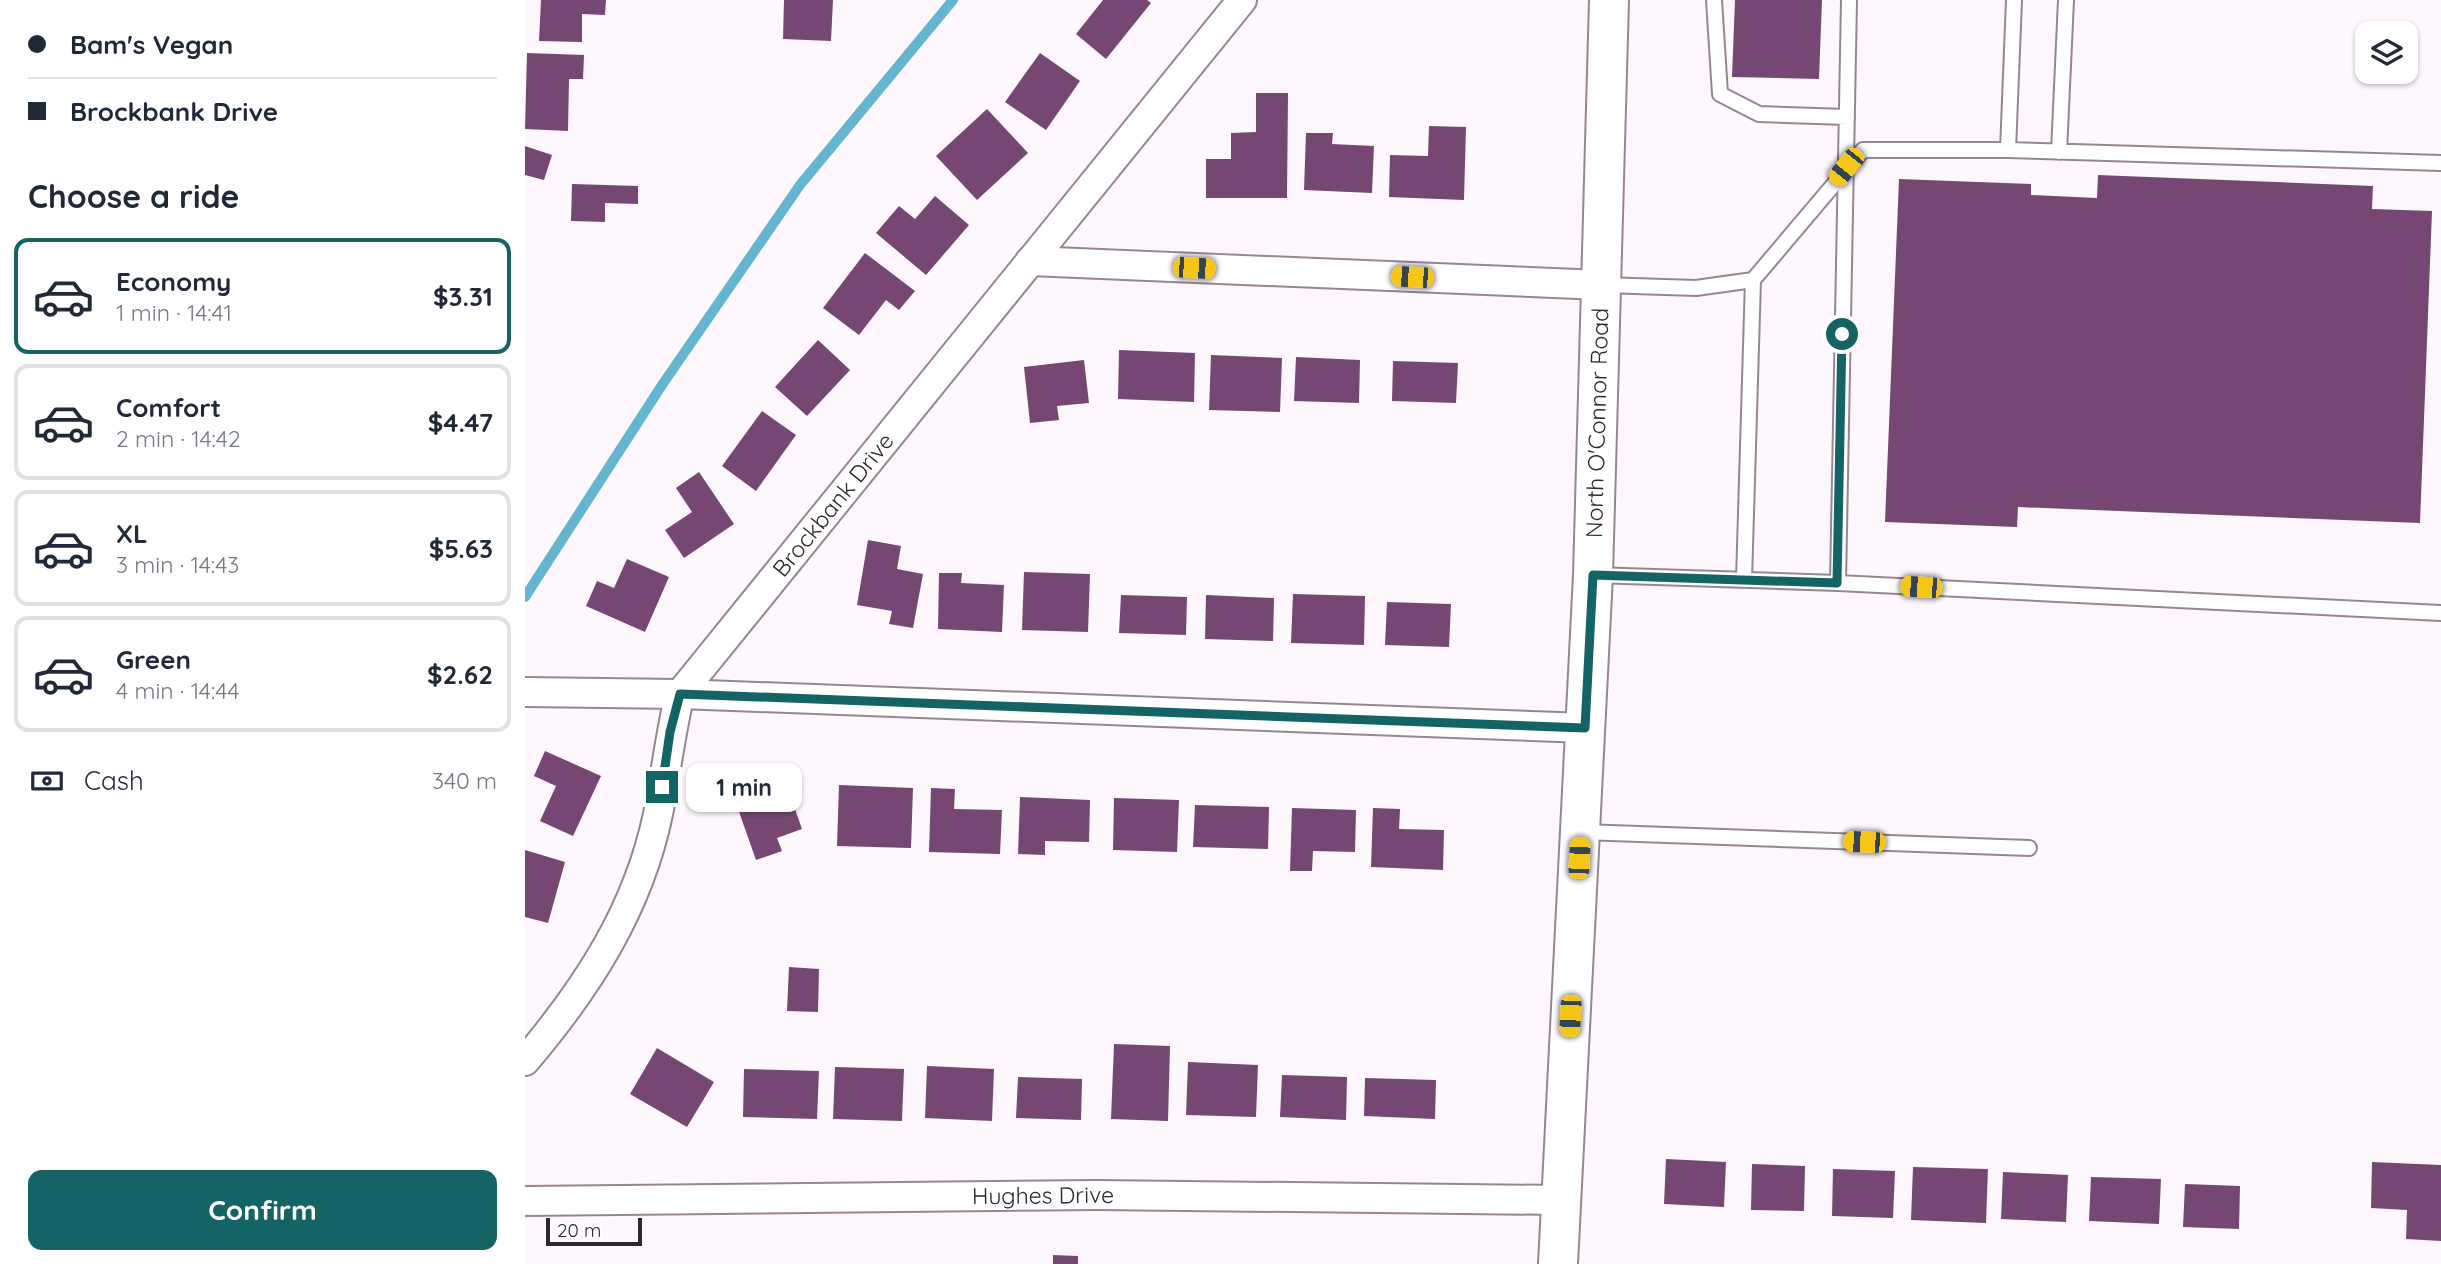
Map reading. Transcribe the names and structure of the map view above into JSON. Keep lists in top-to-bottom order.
{
  "streets": {
    "main road": ["North O'Connor Road"],
    "street": ["Brockbank Drive", "Hughes Drive"]
  },
  "crossings": [
    ["North O'Connor Road", "Hughes Drive"]
  ],
  "scale_bar": "20 m",
  "page": {
    "banner": ["Bam's Vegan", "Brockbank Drive"],
    "heading": "Choose a ride",
    "list": [
      {
        "name": "Economy",
        "note": "1 min · 14:41",
        "value": "$3.31"
      },
      {
        "name": "Comfort",
        "note": "2 min · 14:42",
        "value": "$4.47"
      },
      {
        "name": "XL",
        "note": "3 min · 14:43",
        "value": "$5.63"
      },
      {
        "name": "Green",
        "note": "4 min · 14:44",
        "value": "$2.62"
      }
    ],
    "pay": ["Cash", "340 m"],
    "bubble": "1 min",
    "buttons": "Confirm",
    "scale": "20 m"
  }
}
